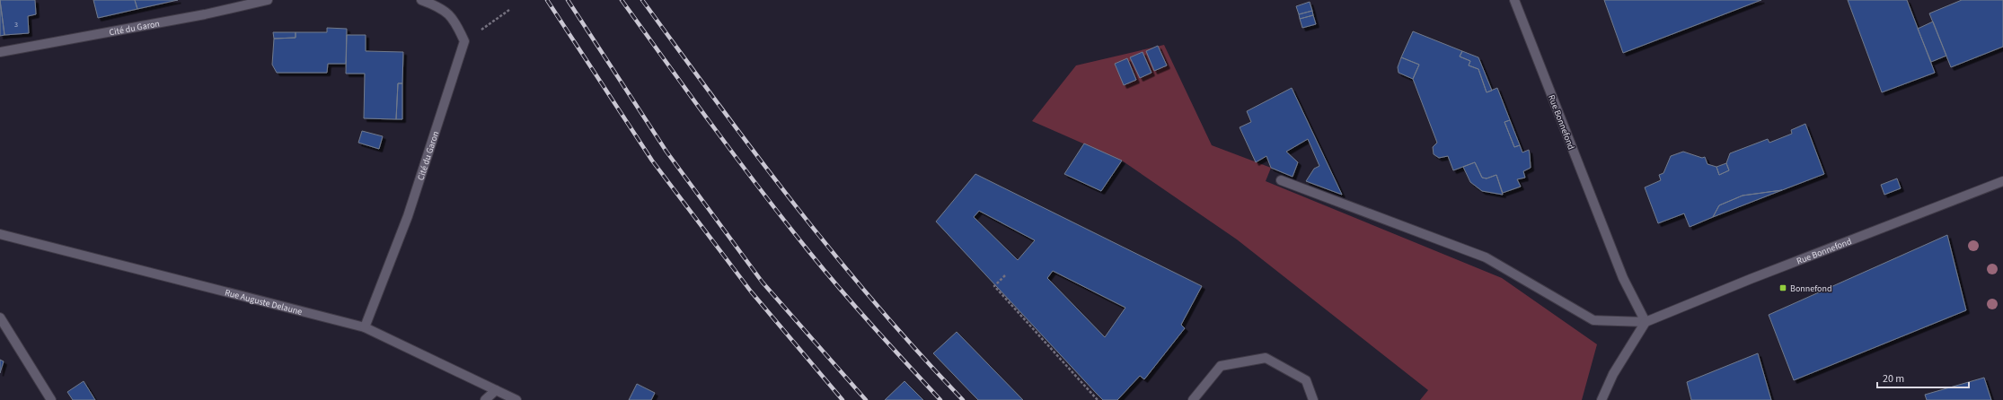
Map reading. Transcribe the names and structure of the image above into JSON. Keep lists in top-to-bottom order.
{
  "streets": {
    "street": ["Cité du Garon", "Rue Bonnefond", "Rue Auguste Delaune"]
  },
  "crossings": [
    ["Cité du Garon", "Rue Auguste Delaune"]
  ],
  "places": {
    "transit": ["Bonnefond"]
  },
  "house_numbers": ["3"],
  "scale_bar": "20 m"
}
